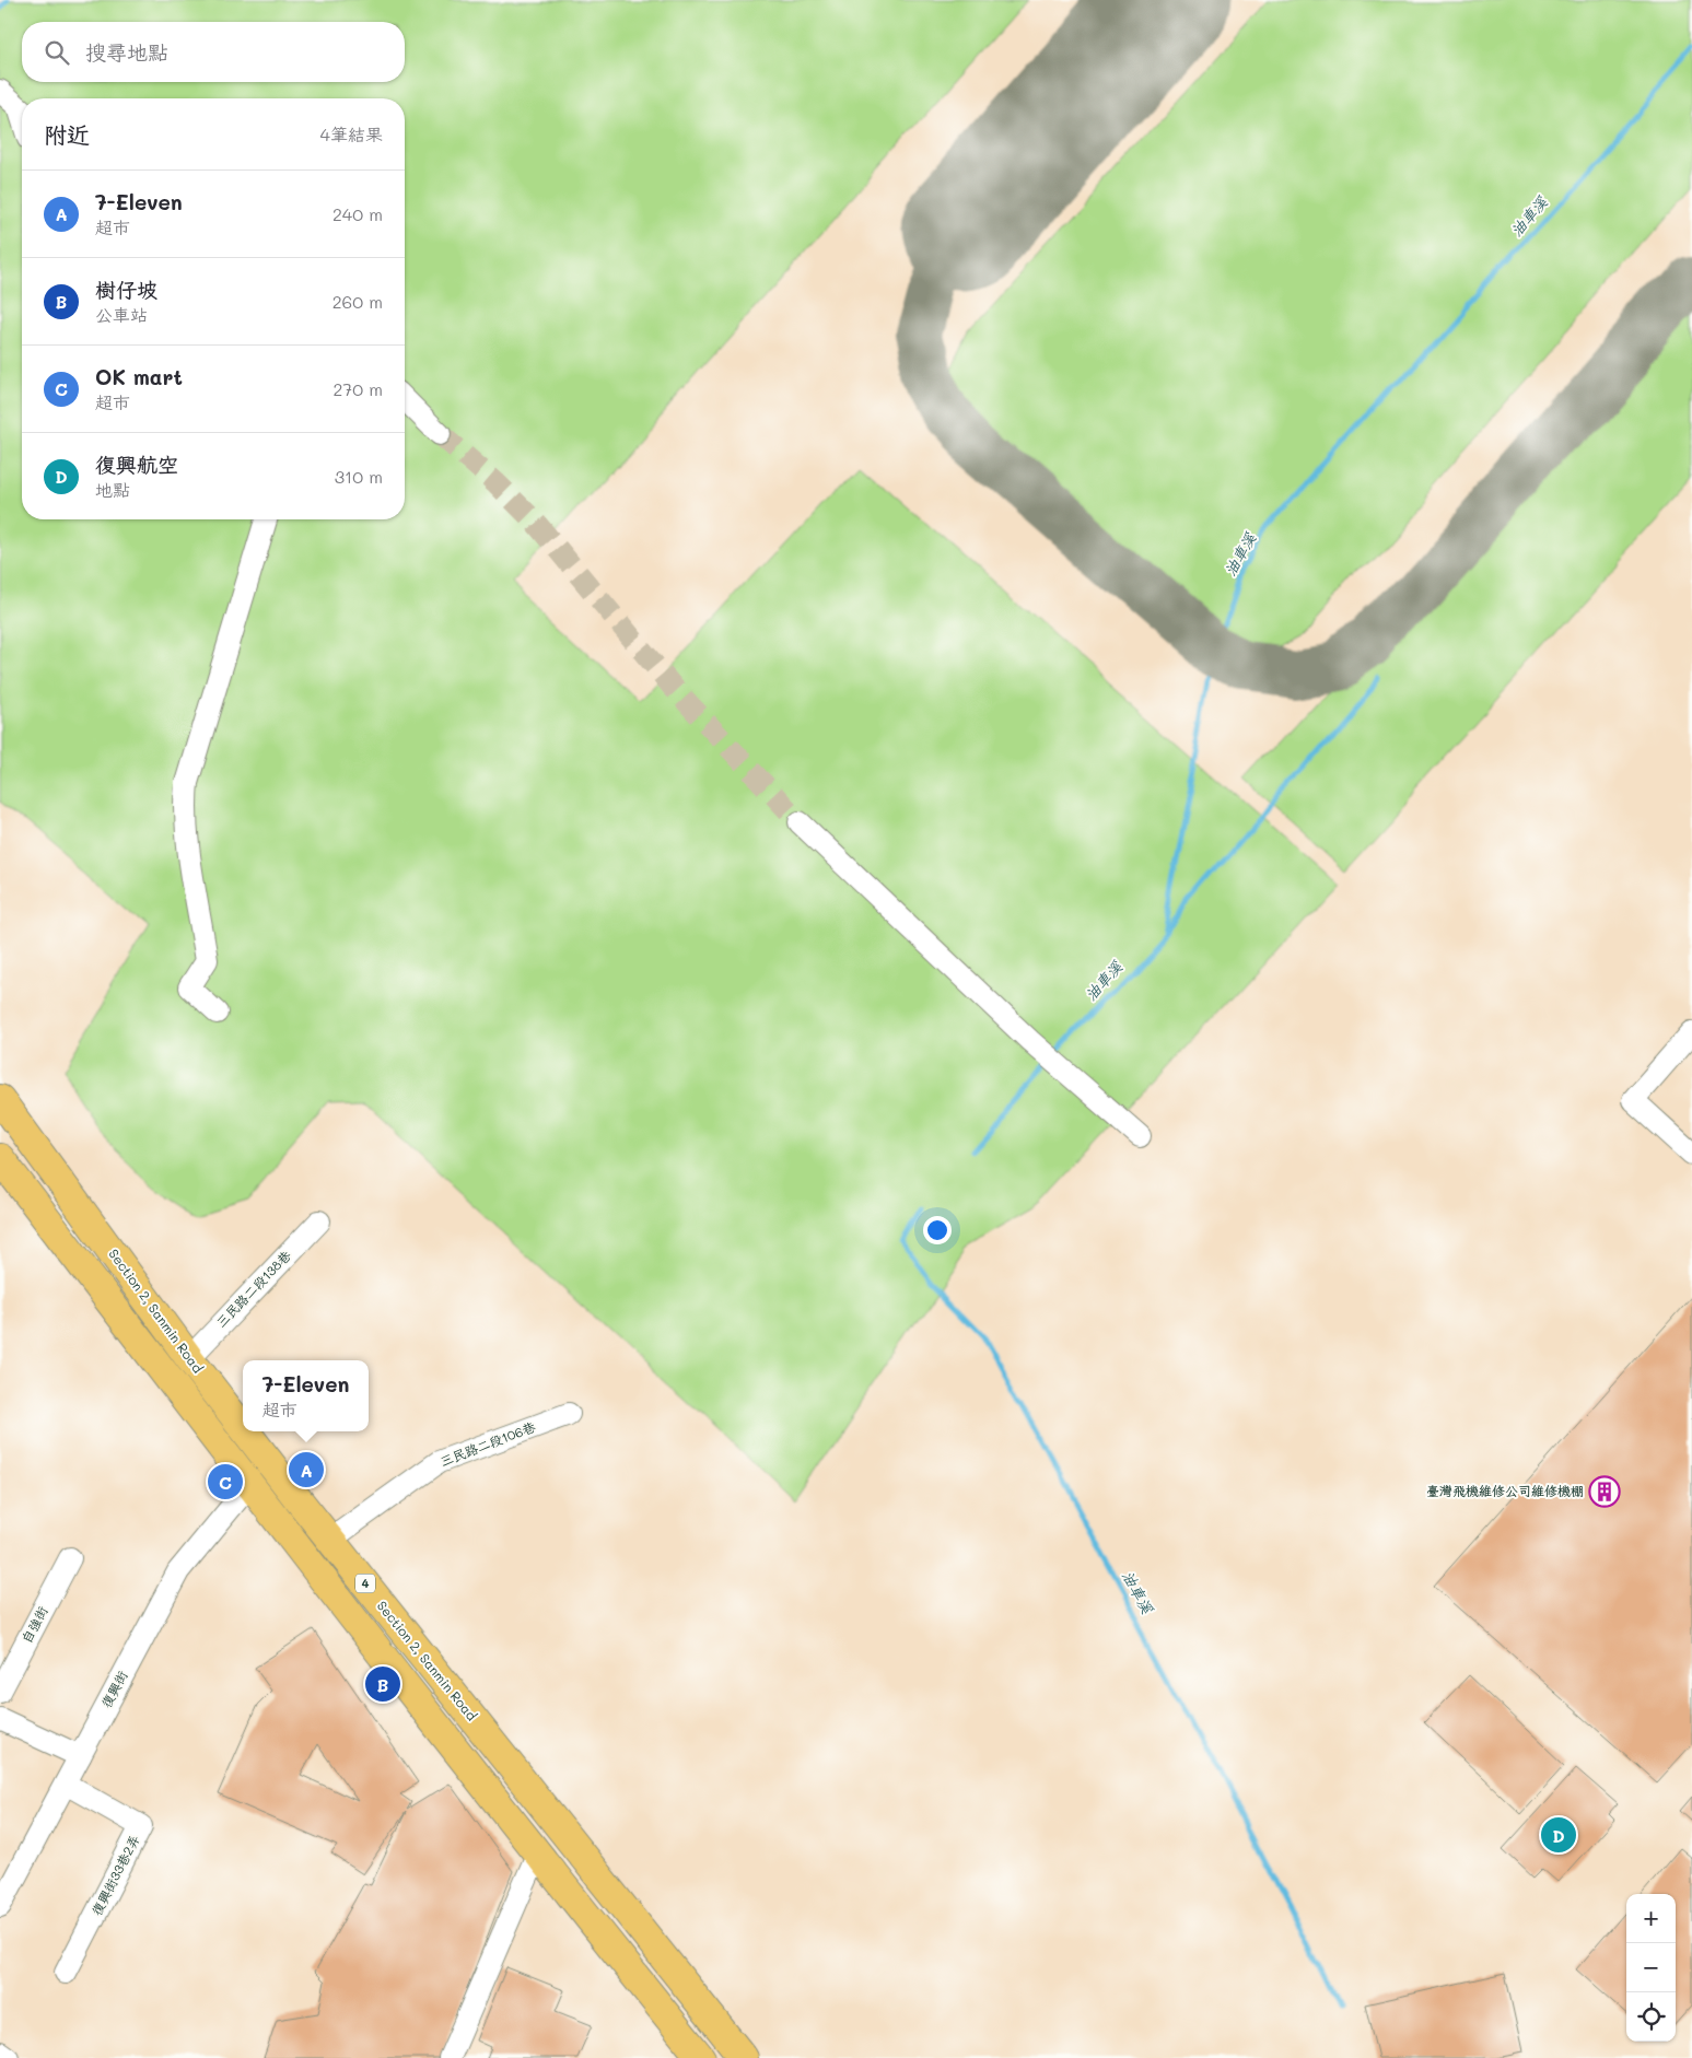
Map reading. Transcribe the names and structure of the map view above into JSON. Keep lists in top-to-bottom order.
{
  "streets": {
    "main road": ["Section 2, Sanmin Road", "4"],
    "lane": [
      "三民路二段138巷",
      "三民路二段106巷",
      "自強街",
      "復興街",
      "復興街33巷2弄"
    ]
  },
  "crossings": [
    ["三民路二段138巷", "Section 2, Sanmin Road"],
    ["Section 2, Sanmin Road", "三民路二段106巷"],
    ["4", "復興街"],
    ["復興街", "復興街33巷2弄"]
  ],
  "water": ["油車溪"],
  "places": {
    "building": ["臺灣飛機維修公司維修機棚"]
  },
  "page": {
    "search": "搜尋地點",
    "heading": ["附近", "4筆結果"],
    "list": [
      {
        "mark": "A",
        "name": "7-Eleven",
        "note": "超市",
        "value": "240 m"
      },
      {
        "mark": "B",
        "name": "樹仔坡",
        "note": "公車站",
        "value": "260 m"
      },
      {
        "mark": "C",
        "name": "OK mart",
        "note": "超市",
        "value": "270 m"
      },
      {
        "mark": "D",
        "name": "復興航空",
        "note": "地點",
        "value": "310 m"
      }
    ],
    "popup": ["7-Eleven", "超市"],
    "pins": [
      "A",
      "C",
      "B",
      "D"
    ],
    "map_buttons": ["+", "−"]
  }
}
